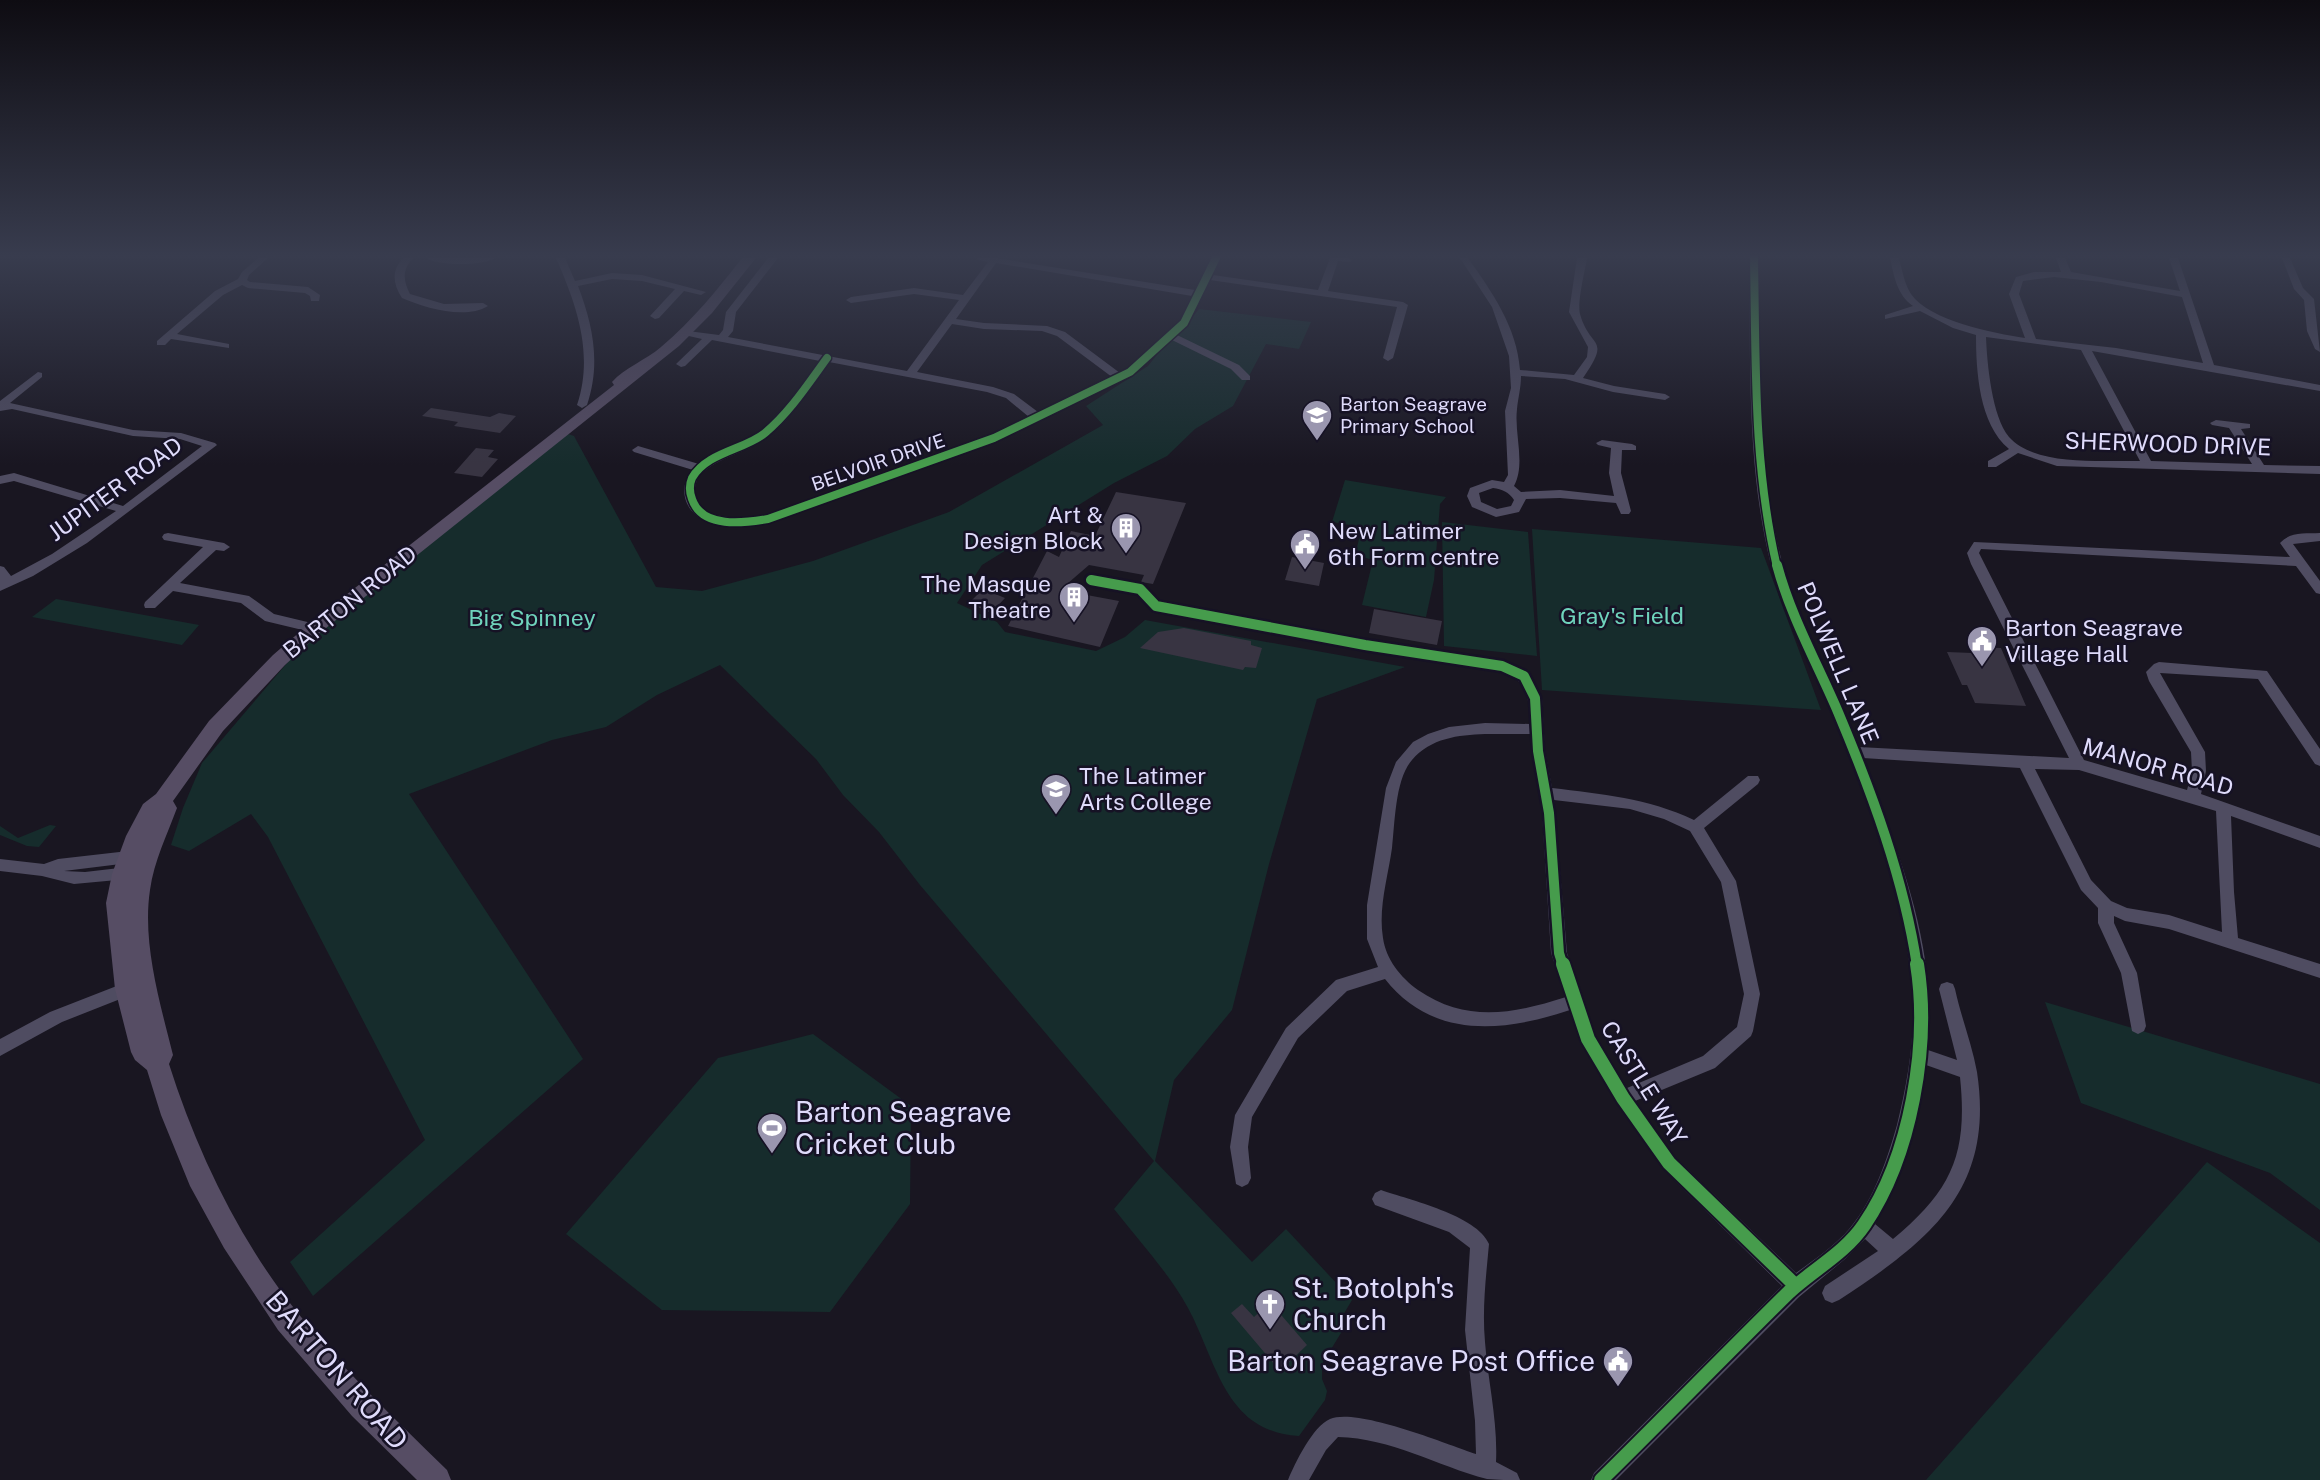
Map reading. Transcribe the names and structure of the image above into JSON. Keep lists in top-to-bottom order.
{
  "streets": {
    "main road": ["BARTON ROAD"],
    "street": [
      "SHERWOOD DRIVE",
      "BELVOIR DRIVE",
      "JUPITER ROAD",
      "POLWELL LANE",
      "MANOR ROAD",
      "CASTLE WAY"
    ]
  },
  "crossings": [
    ["POLWELL LANE", "MANOR ROAD"],
    ["POLWELL LANE", "CASTLE WAY"]
  ],
  "parks": ["Gray's Field", "Big Spinney"],
  "places": {
    "school or university": ["Barton Seagrave Primary School", "The Latimer Arts College"],
    "building": ["Art & Design Block", "The Masque Theatre"],
    "public building": ["New Latimer 6th Form centre", "Barton Seagrave Village Hall", "Barton Seagrave Post Office"],
    "sports": ["Barton Seagrave Cricket Club"],
    "church": ["St. Botolph's Church"]
  }
}
